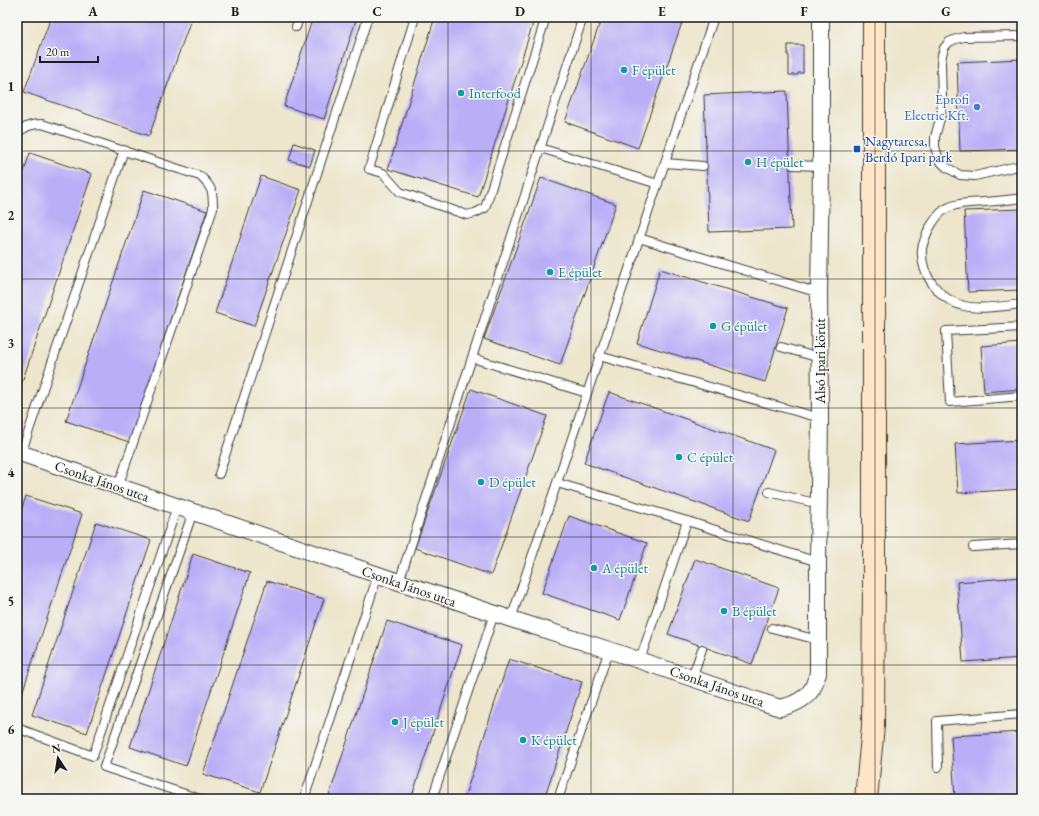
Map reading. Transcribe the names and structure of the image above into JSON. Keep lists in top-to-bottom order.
{
  "streets": {
    "street": ["Alsó Ipari körút", "Csonka János utca"]
  },
  "crossings": [
    ["Alsó Ipari körút", "Csonka János utca"]
  ],
  "places": {
    "other": [
      "F épület",
      "Interfood",
      "Eprofi Electric Kft.",
      "H épület",
      "E épület",
      "G épület",
      "C épület",
      "D épület",
      "A épület",
      "B épület",
      "J épület",
      "K épület"
    ],
    "transit": ["Nagytarcsa, Berdó Ipari park"]
  },
  "scale_bar": "20 m",
  "north": "top",
  "grid": {
    "columns": [
      "A",
      "B",
      "C",
      "D",
      "E",
      "F",
      "G"
    ],
    "rows": [
      "1",
      "2",
      "3",
      "4",
      "5",
      "6"
    ]
  }
}
